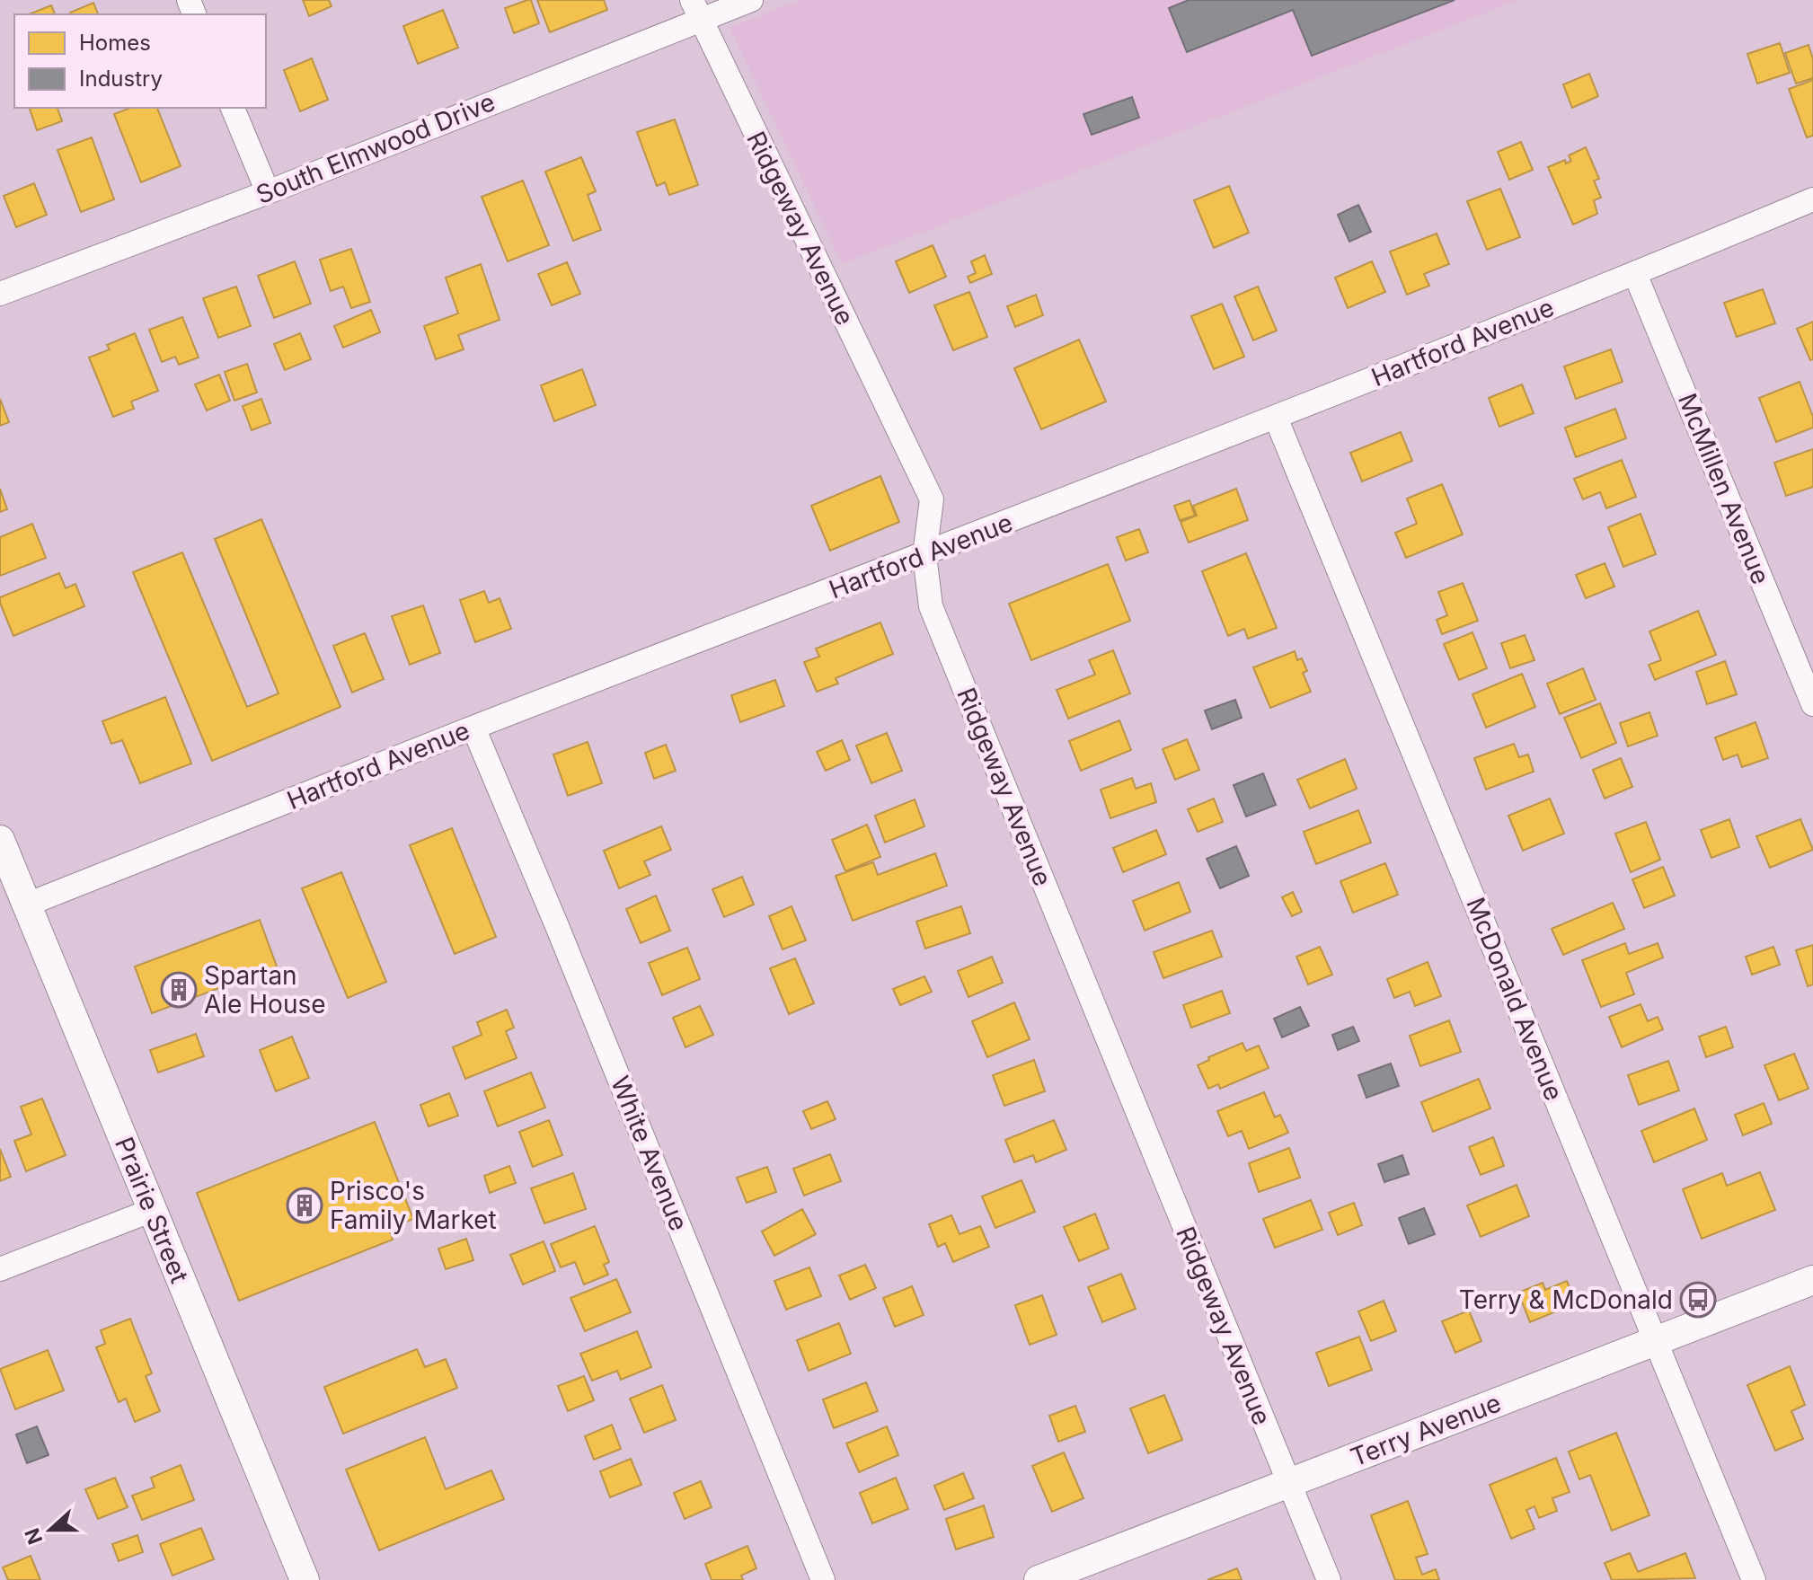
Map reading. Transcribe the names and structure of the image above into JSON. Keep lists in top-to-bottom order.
{
  "streets": {
    "street": [
      "South Elmwood Drive",
      "Ridgeway Avenue",
      "Hartford Avenue",
      "McMillen Avenue",
      "McDonald Avenue",
      "White Avenue",
      "Prairie Street",
      "Terry Avenue"
    ]
  },
  "crossings": [
    ["South Elmwood Drive", "Ridgeway Avenue"],
    ["Ridgeway Avenue", "Hartford Avenue"],
    ["Ridgeway Avenue", "Terry Avenue"],
    ["Hartford Avenue", "McMillen Avenue"],
    ["Hartford Avenue", "McDonald Avenue"],
    ["Hartford Avenue", "White Avenue"],
    ["Hartford Avenue", "Prairie Street"],
    ["McDonald Avenue", "Terry Avenue"]
  ],
  "places": {
    "building": ["Spartan Ale House", "Prisco's Family Market"],
    "bus stop": ["Terry & McDonald"]
  },
  "legend": ["Homes", "Industry"],
  "north": "left"
}
